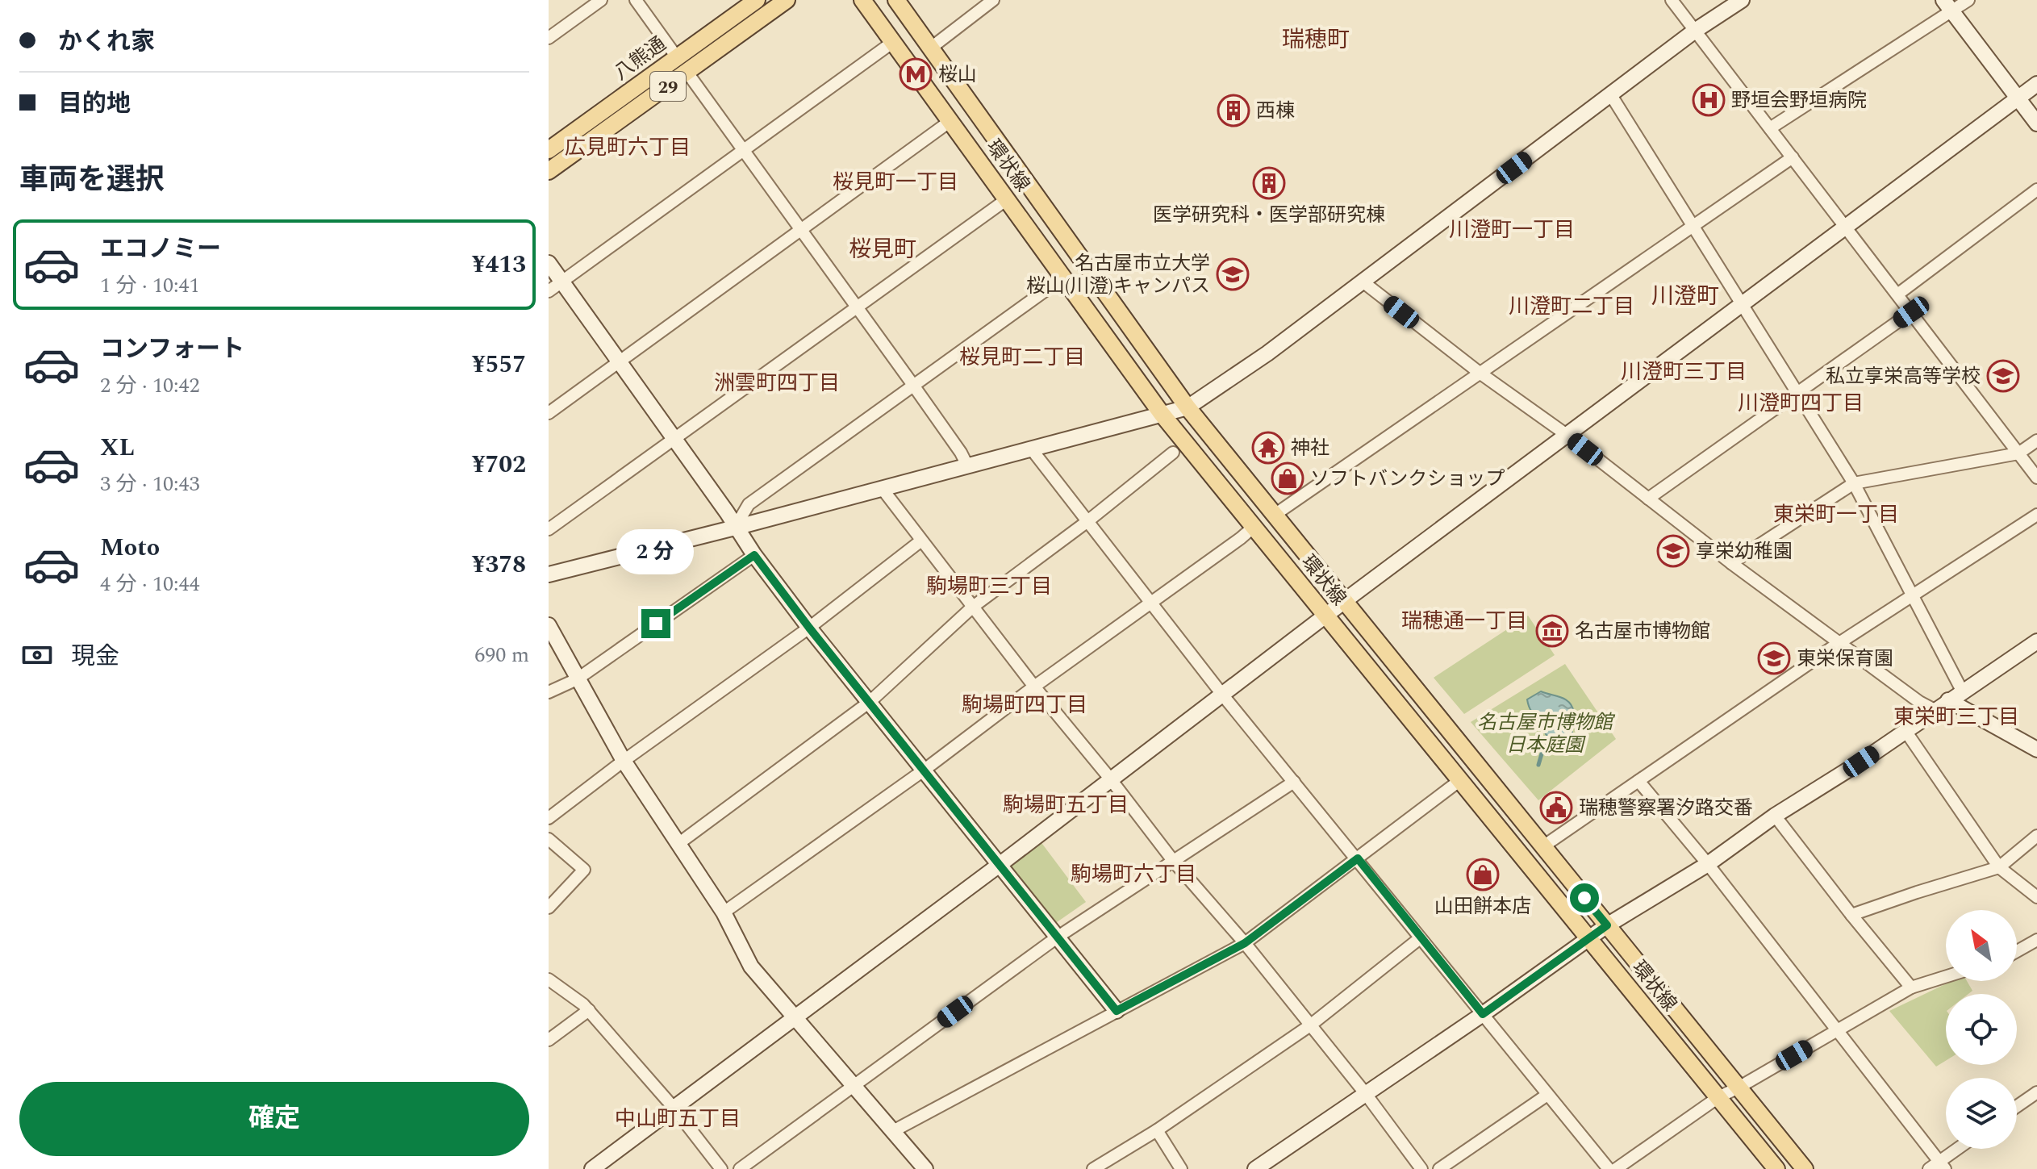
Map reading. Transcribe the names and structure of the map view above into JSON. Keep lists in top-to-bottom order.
{
  "streets": {
    "main road": ["八熊通", "29", "環状線"]
  },
  "districts": [
    "瑞穂町",
    "広見町六丁目",
    "桜見町一丁目",
    "川澄町一丁目",
    "桜見町",
    "川澄町",
    "川澄町二丁目",
    "桜見町二丁目",
    "川澄町三丁目",
    "洲雲町四丁目",
    "川澄町四丁目",
    "東栄町一丁目",
    "駒場町三丁目",
    "瑞穂通一丁目",
    "駒場町四丁目",
    "東栄町三丁目",
    "駒場町五丁目",
    "駒場町六丁目",
    "中山町五丁目"
  ],
  "parks": ["名古屋市博物館 日本庭園"],
  "places": {
    "metro station": ["桜山"],
    "hospital": ["野垣会野垣病院"],
    "building": ["西棟", "医学研究科・医学部研究棟"],
    "school or university": [
      "名古屋市立大学 桜山(川澄)キャンパス",
      "私立享栄高等学校",
      "享栄幼稚園",
      "東栄保育園"
    ],
    "temple": ["神社"],
    "shop": ["ソフトバンクショップ", "山田餅本店"],
    "museum": ["名古屋市博物館"],
    "public building": ["瑞穂警察署汐路交番"]
  },
  "north": "top left",
  "page": {
    "banner": ["かくれ家", "目的地"],
    "heading": "車両を選択",
    "list": [
      {
        "name": "エコノミー",
        "note": "1 分 · 10:41",
        "value": "¥413"
      },
      {
        "name": "コンフォート",
        "note": "2 分 · 10:42",
        "value": "¥557"
      },
      {
        "name": "XL",
        "note": "3 分 · 10:43",
        "value": "¥702"
      },
      {
        "name": "Moto",
        "note": "4 分 · 10:44",
        "value": "¥378"
      }
    ],
    "bubble": "2 分",
    "pay": ["現金", "690 m"],
    "buttons": "確定"
  }
}
